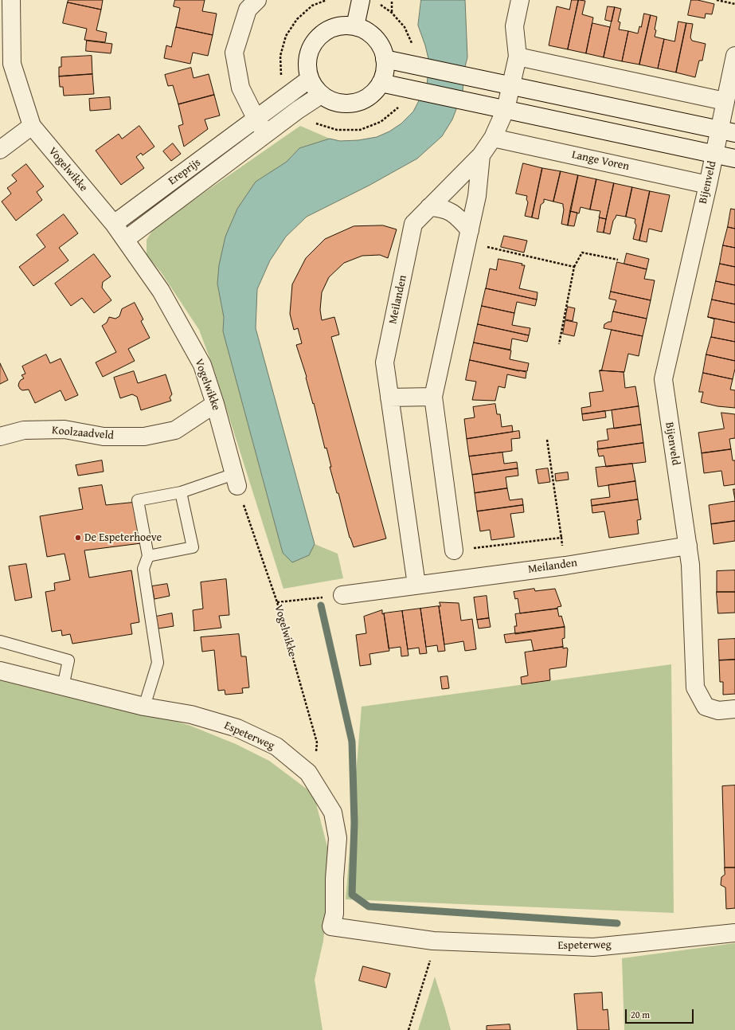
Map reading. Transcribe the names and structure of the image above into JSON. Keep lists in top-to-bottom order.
{
  "streets": {
    "street": [
      "Lange Voren",
      "Vogelwikke",
      "Ereprijs",
      "Bijenveld",
      "Meilanden",
      "Koolzaadveld",
      "Espeterweg"
    ]
  },
  "crossings": [
    ["Lange Voren", "Bijenveld"],
    ["Lange Voren", "Meilanden"],
    ["Vogelwikke", "Ereprijs"],
    ["Vogelwikke", "Koolzaadveld"],
    ["Vogelwikke", "Espeterweg"],
    ["Bijenveld", "Meilanden"]
  ],
  "places": ["De Espeterhoeve"],
  "scale_bar": "20 m"
}
